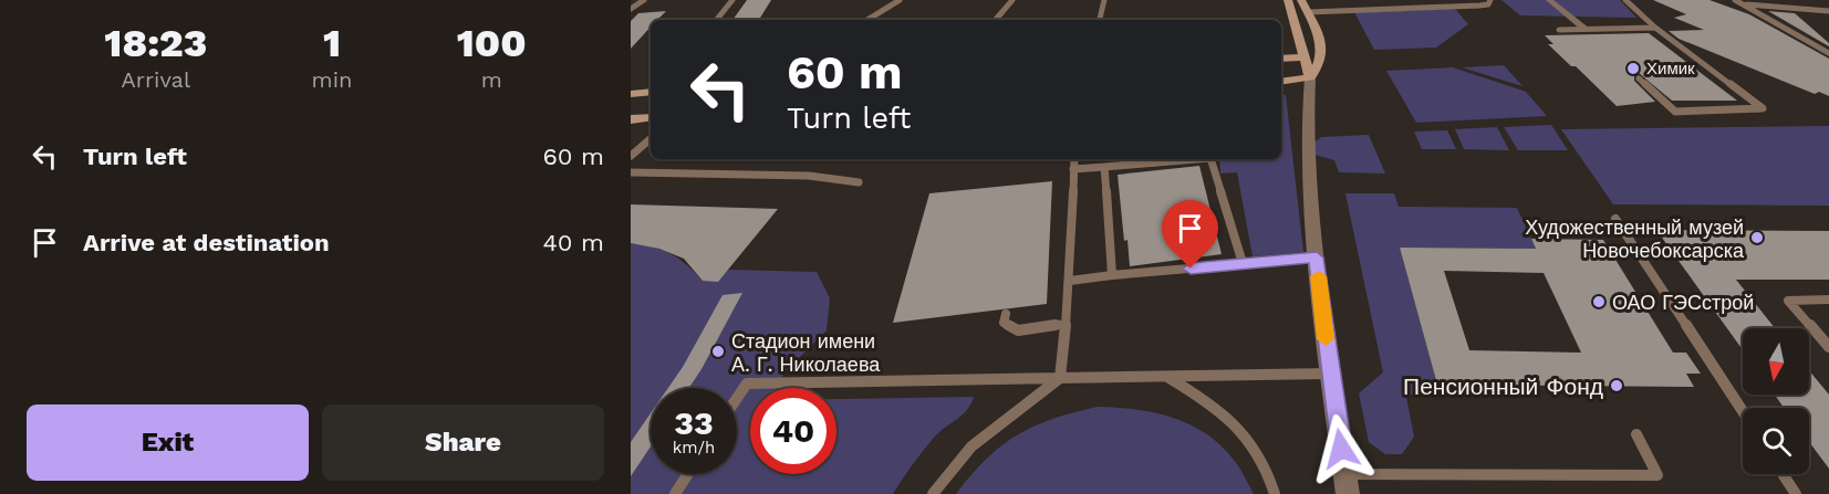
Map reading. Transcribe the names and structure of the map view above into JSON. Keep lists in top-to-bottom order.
{
  "places": [
    "Химик",
    "Художественный музей Новочебоксарска",
    "ОАО ГЭСстрой",
    "Стадион имени А. Г. Николаева",
    "Пенсионный Фонд"
  ],
  "north": "bottom",
  "page": {
    "eta": [
      "18:23",
      "Arrival",
      "1",
      "min",
      "100",
      "m"
    ],
    "turn": ["60 m", "Turn left"],
    "list": [
      {
        "name": "Turn left",
        "value": "60 m"
      },
      {
        "name": "Arrive at destination",
        "value": "40 m"
      }
    ],
    "speed": "33 km/h",
    "limit": "40",
    "buttons": ["Exit", "Share"]
  }
}
